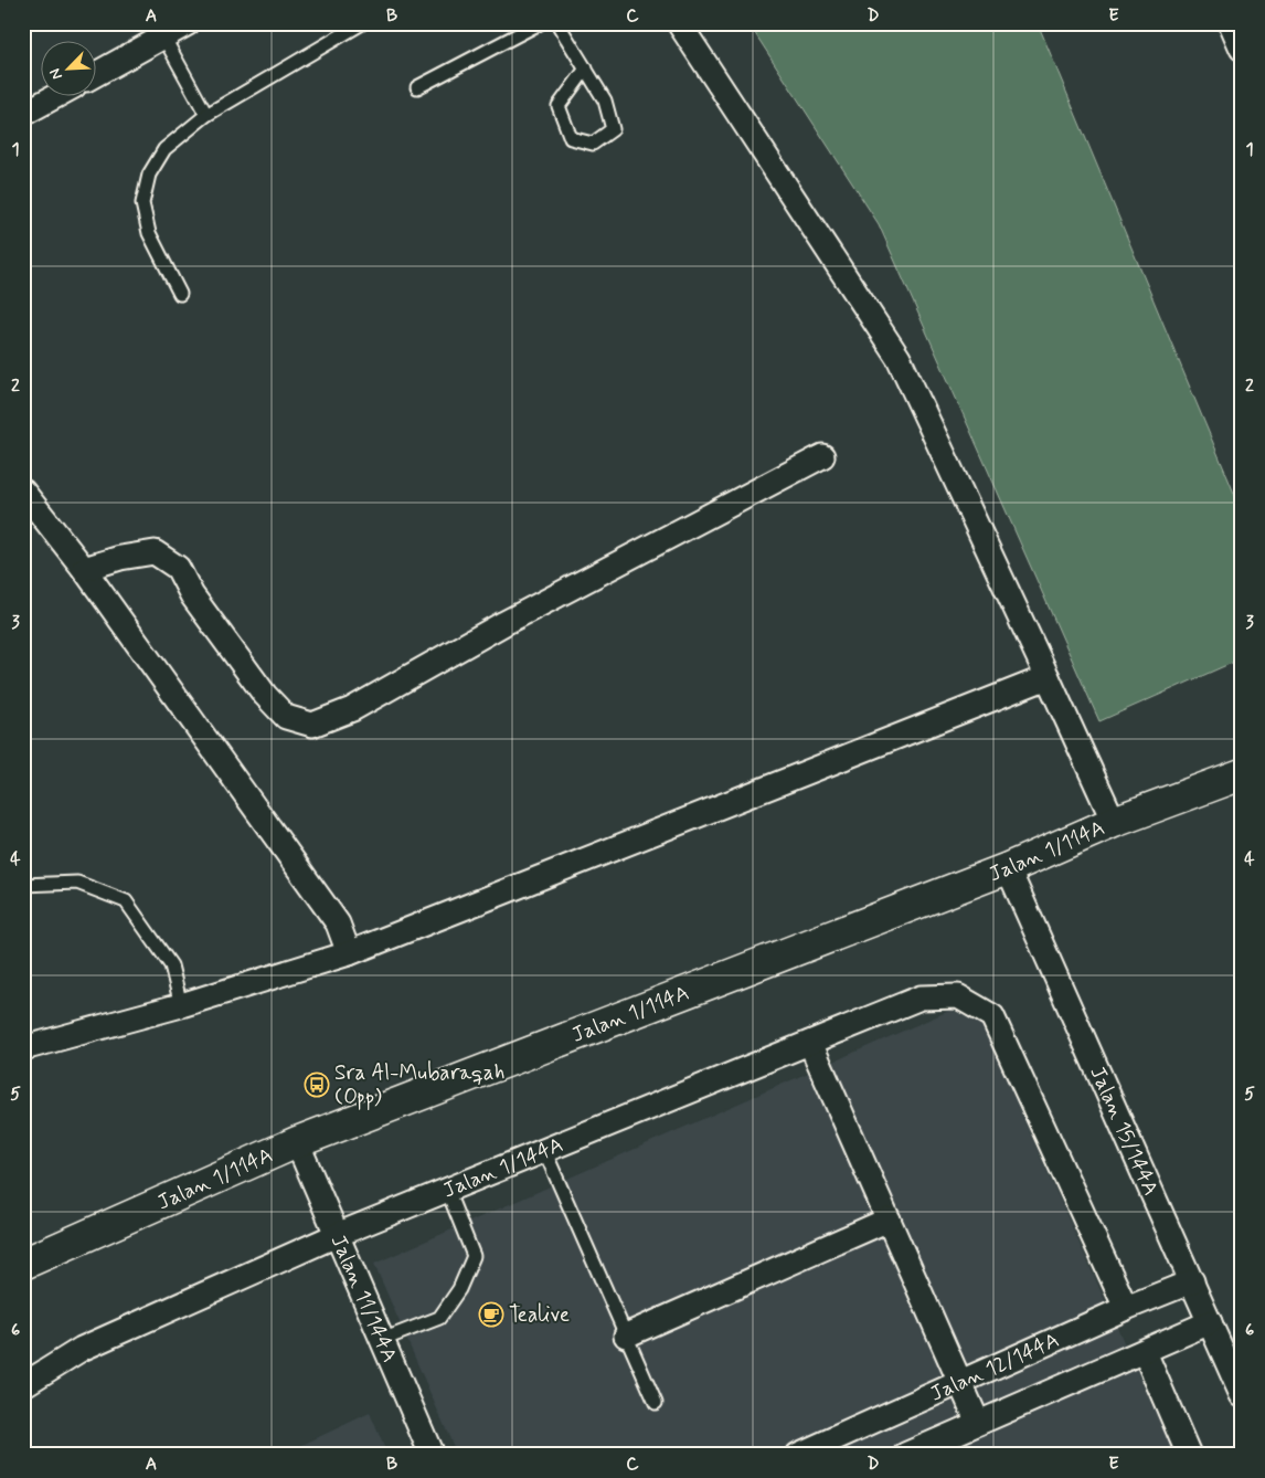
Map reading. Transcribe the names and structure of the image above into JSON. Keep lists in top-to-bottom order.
{
  "streets": {
    "street": [
      "Jalan 1/114A",
      "Jalan 15/144A",
      "Jalan 1/144A",
      "Jalan 11/144A",
      "Jalan 12/144A"
    ]
  },
  "crossings": [
    ["Jalan 1/114A", "Jalan 15/144A"],
    ["Jalan 1/114A", "Jalan 11/144A"],
    ["Jalan 15/144A", "Jalan 12/144A"],
    ["Jalan 1/144A", "Jalan 11/144A"],
    ["Jalan 1/144A", "Jalan 12/144A"]
  ],
  "places": {
    "bus stop": ["Sra Al-Mubaraqah (Opp)"],
    "cafe": ["Tealive"]
  },
  "north": "bottom left",
  "grid": {
    "columns": [
      "A",
      "B",
      "C",
      "D",
      "E"
    ],
    "rows": [
      "1",
      "2",
      "3",
      "4",
      "5",
      "6"
    ]
  }
}
